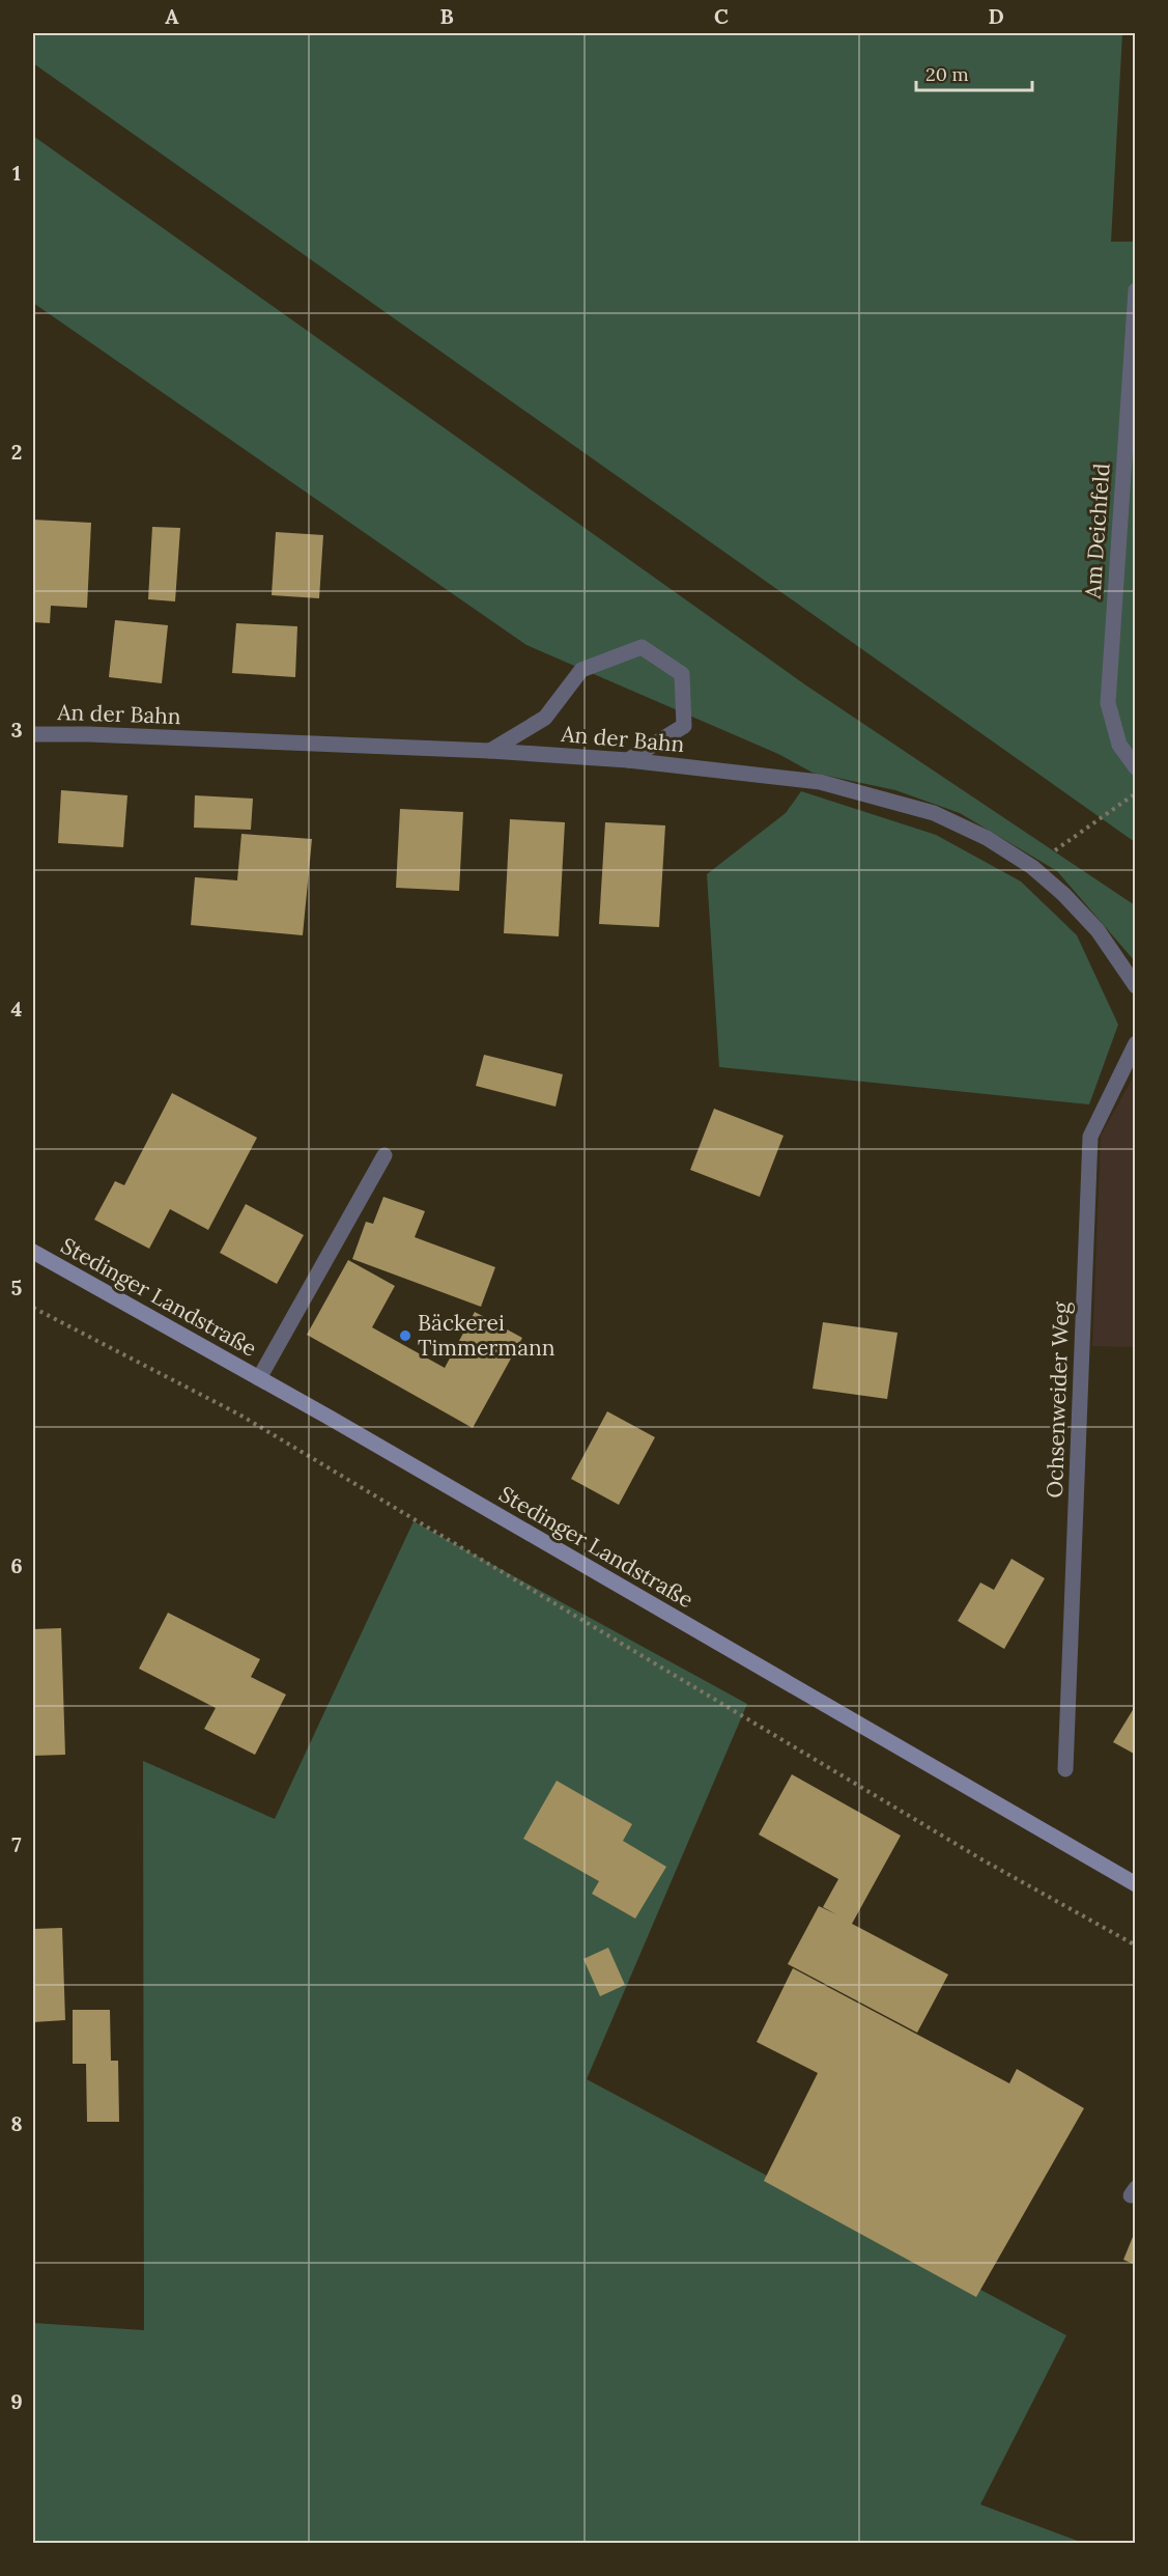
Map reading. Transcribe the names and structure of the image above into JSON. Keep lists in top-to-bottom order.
{
  "streets": {
    "main road": ["Stedinger Landstraße"],
    "street": ["Am Deichfeld", "An der Bahn", "Ochsenweider Weg"]
  },
  "places": ["Bäckerei Timmermann"],
  "scale_bar": "20 m",
  "grid": {
    "columns": [
      "A",
      "B",
      "C",
      "D"
    ],
    "rows": [
      "1",
      "2",
      "3",
      "4",
      "5",
      "6",
      "7",
      "8",
      "9"
    ]
  }
}
